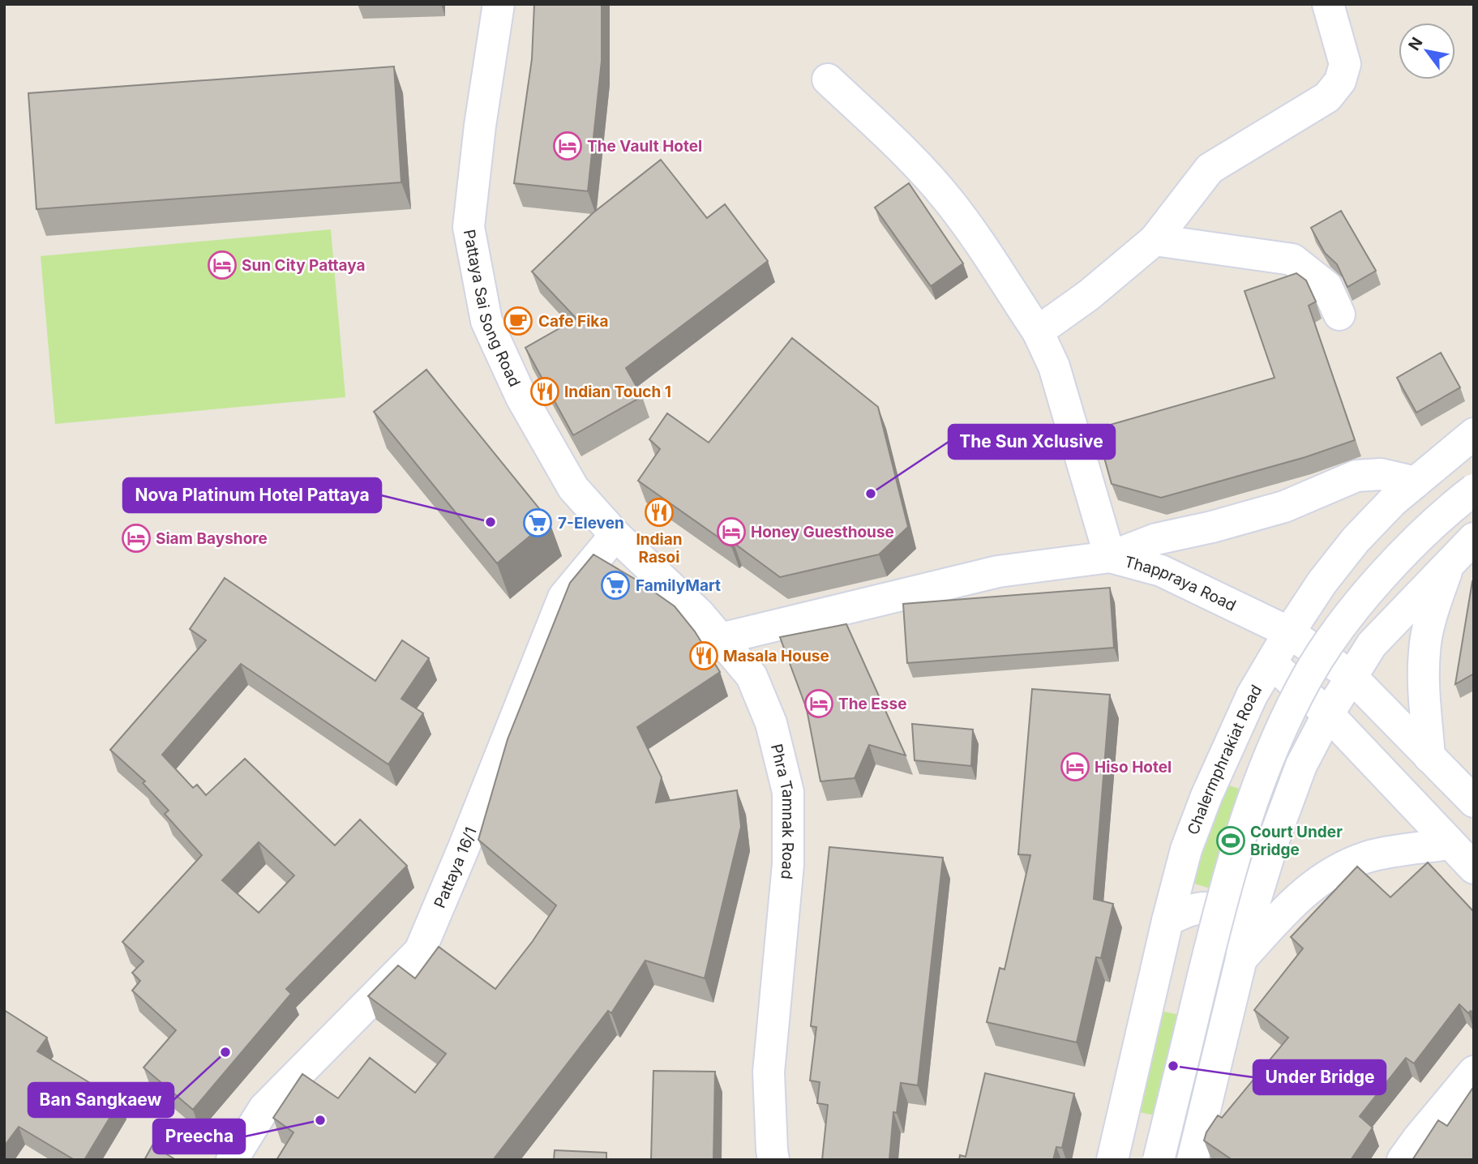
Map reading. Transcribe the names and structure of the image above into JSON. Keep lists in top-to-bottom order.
{
  "streets": {
    "main road": [
      "Pattaya Sai Song Road",
      "Thappraya Road",
      "Chalermphrakiat Road",
      "Phra Tamnak Road",
      "Pattaya 16/1"
    ]
  },
  "crossings": [
    ["Pattaya Sai Song Road", "Thappraya Road"],
    ["Pattaya Sai Song Road", "Phra Tamnak Road"],
    ["Pattaya Sai Song Road", "Pattaya 16/1"],
    ["Thappraya Road", "Chalermphrakiat Road"],
    ["Thappraya Road", "Phra Tamnak Road"]
  ],
  "places": {
    "hotel": [
      "The Vault Hotel",
      "Sun City Pattaya",
      "Honey Guesthouse",
      "Siam Bayshore",
      "The Esse",
      "Hiso Hotel"
    ],
    "cafe": ["Cafe Fika"],
    "restaurant": ["Indian Touch 1", "Indian Rasoi", "Masala House"],
    "other": [
      "The Sun Xclusive",
      "Nova Platinum Hotel Pattaya",
      "Ban Sangkaew",
      "Under Bridge",
      "Preecha"
    ],
    "supermarket": ["7-Eleven", "FamilyMart"],
    "sports": ["Court Under Bridge"]
  },
  "north": "top left"
}
